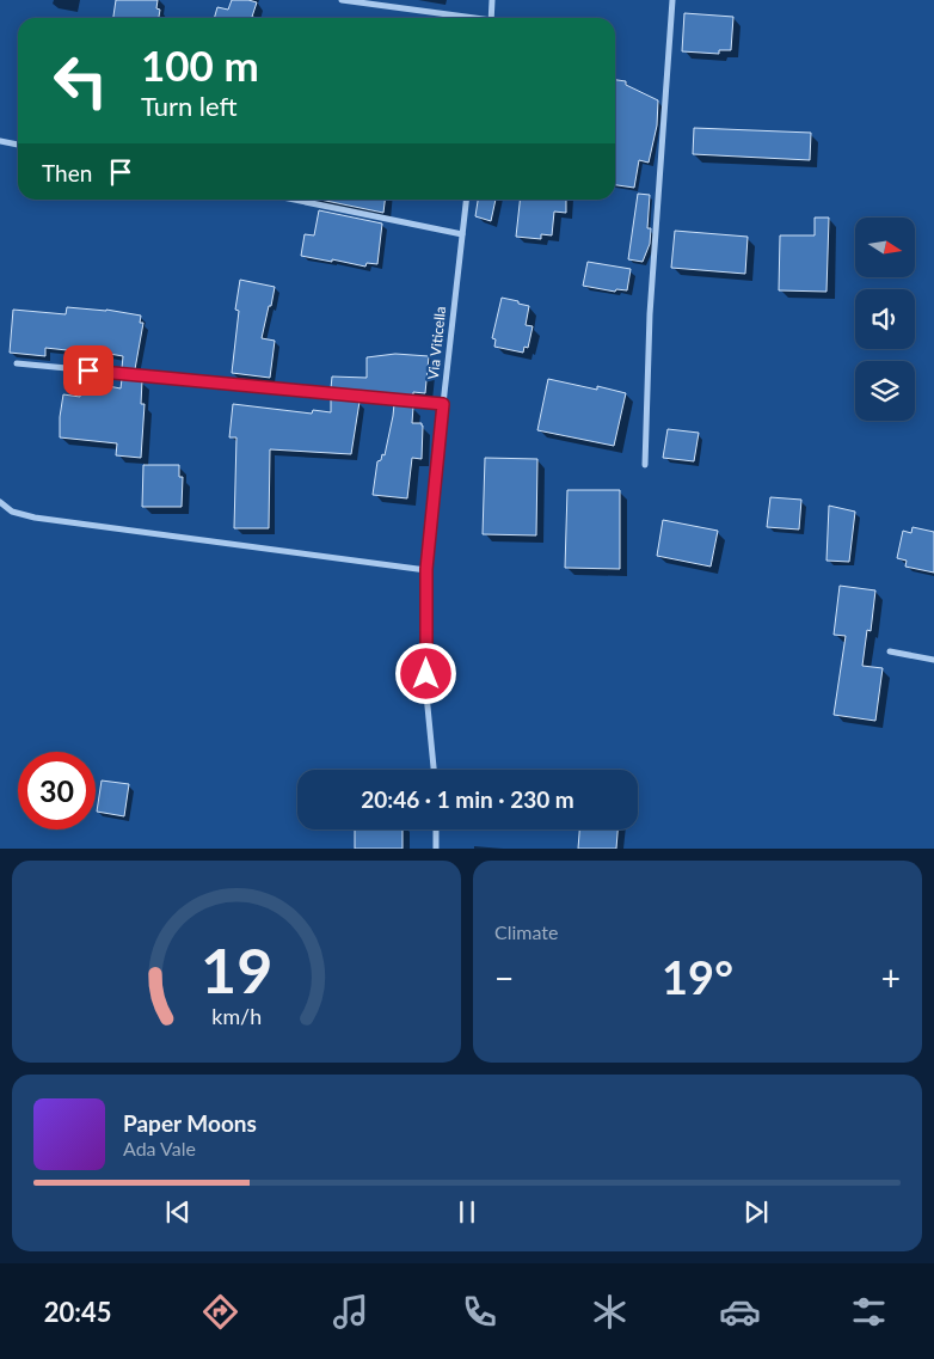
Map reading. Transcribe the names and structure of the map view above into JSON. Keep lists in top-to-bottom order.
{
  "streets": {
    "street": ["Via Viticella"]
  },
  "north": "right",
  "page": {
    "turn": ["100 m", "Turn left"],
    "then": "Then",
    "limit": "30",
    "trip": "20:46 · 1 min · 230 m",
    "tile": "Climate",
    "heat": ["−", "19°", "+"],
    "song": ["Paper Moons", "Ada Vale"],
    "tabs": "20:45",
    "gauge": ["19", "km/h"]
  }
}
